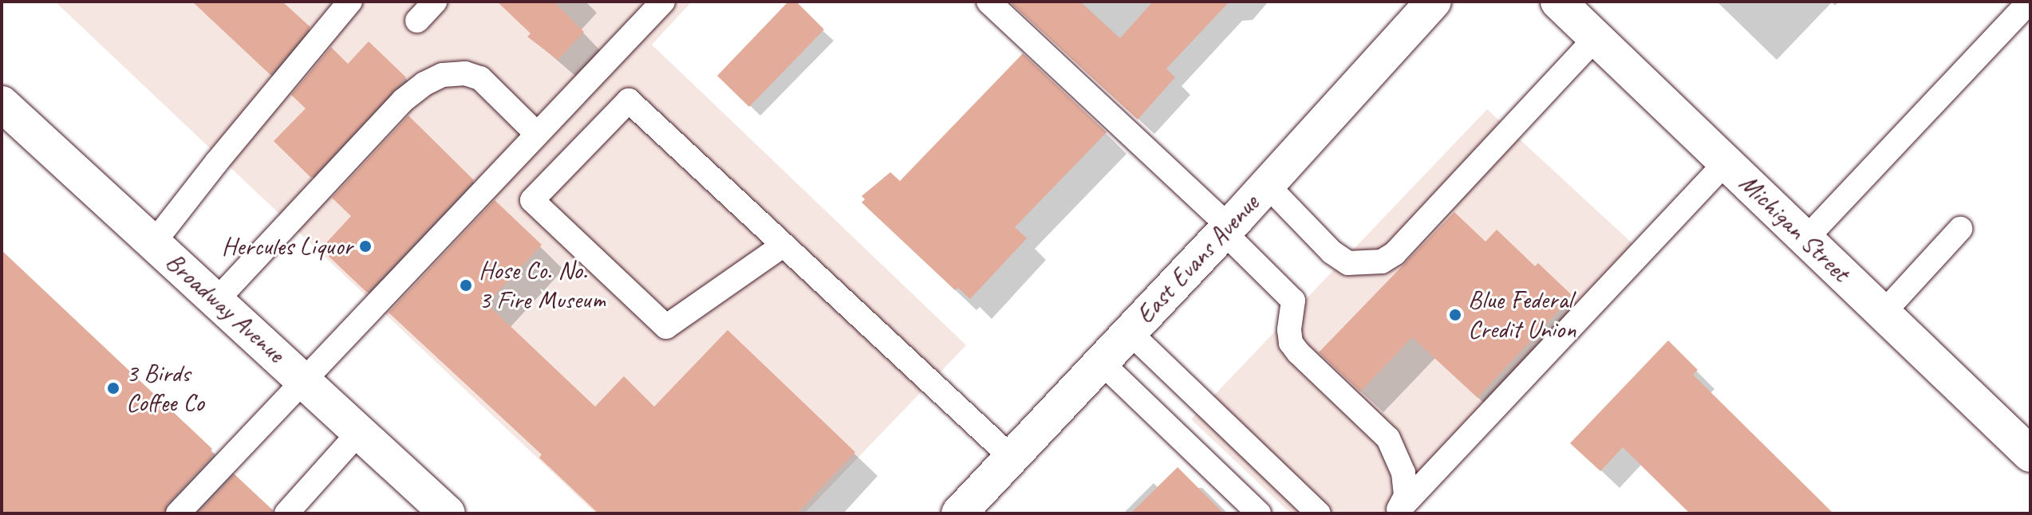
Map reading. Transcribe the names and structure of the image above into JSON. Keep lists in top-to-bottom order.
{
  "streets": {
    "street": ["Michigan Street", "East Evans Avenue", "Broadway Avenue"]
  },
  "places": [
    "Hercules Liquor",
    "Hose Co. No. 3 Fire Museum",
    "Blue Federal Credit Union",
    "3 Birds Coffee Co"
  ]
}
